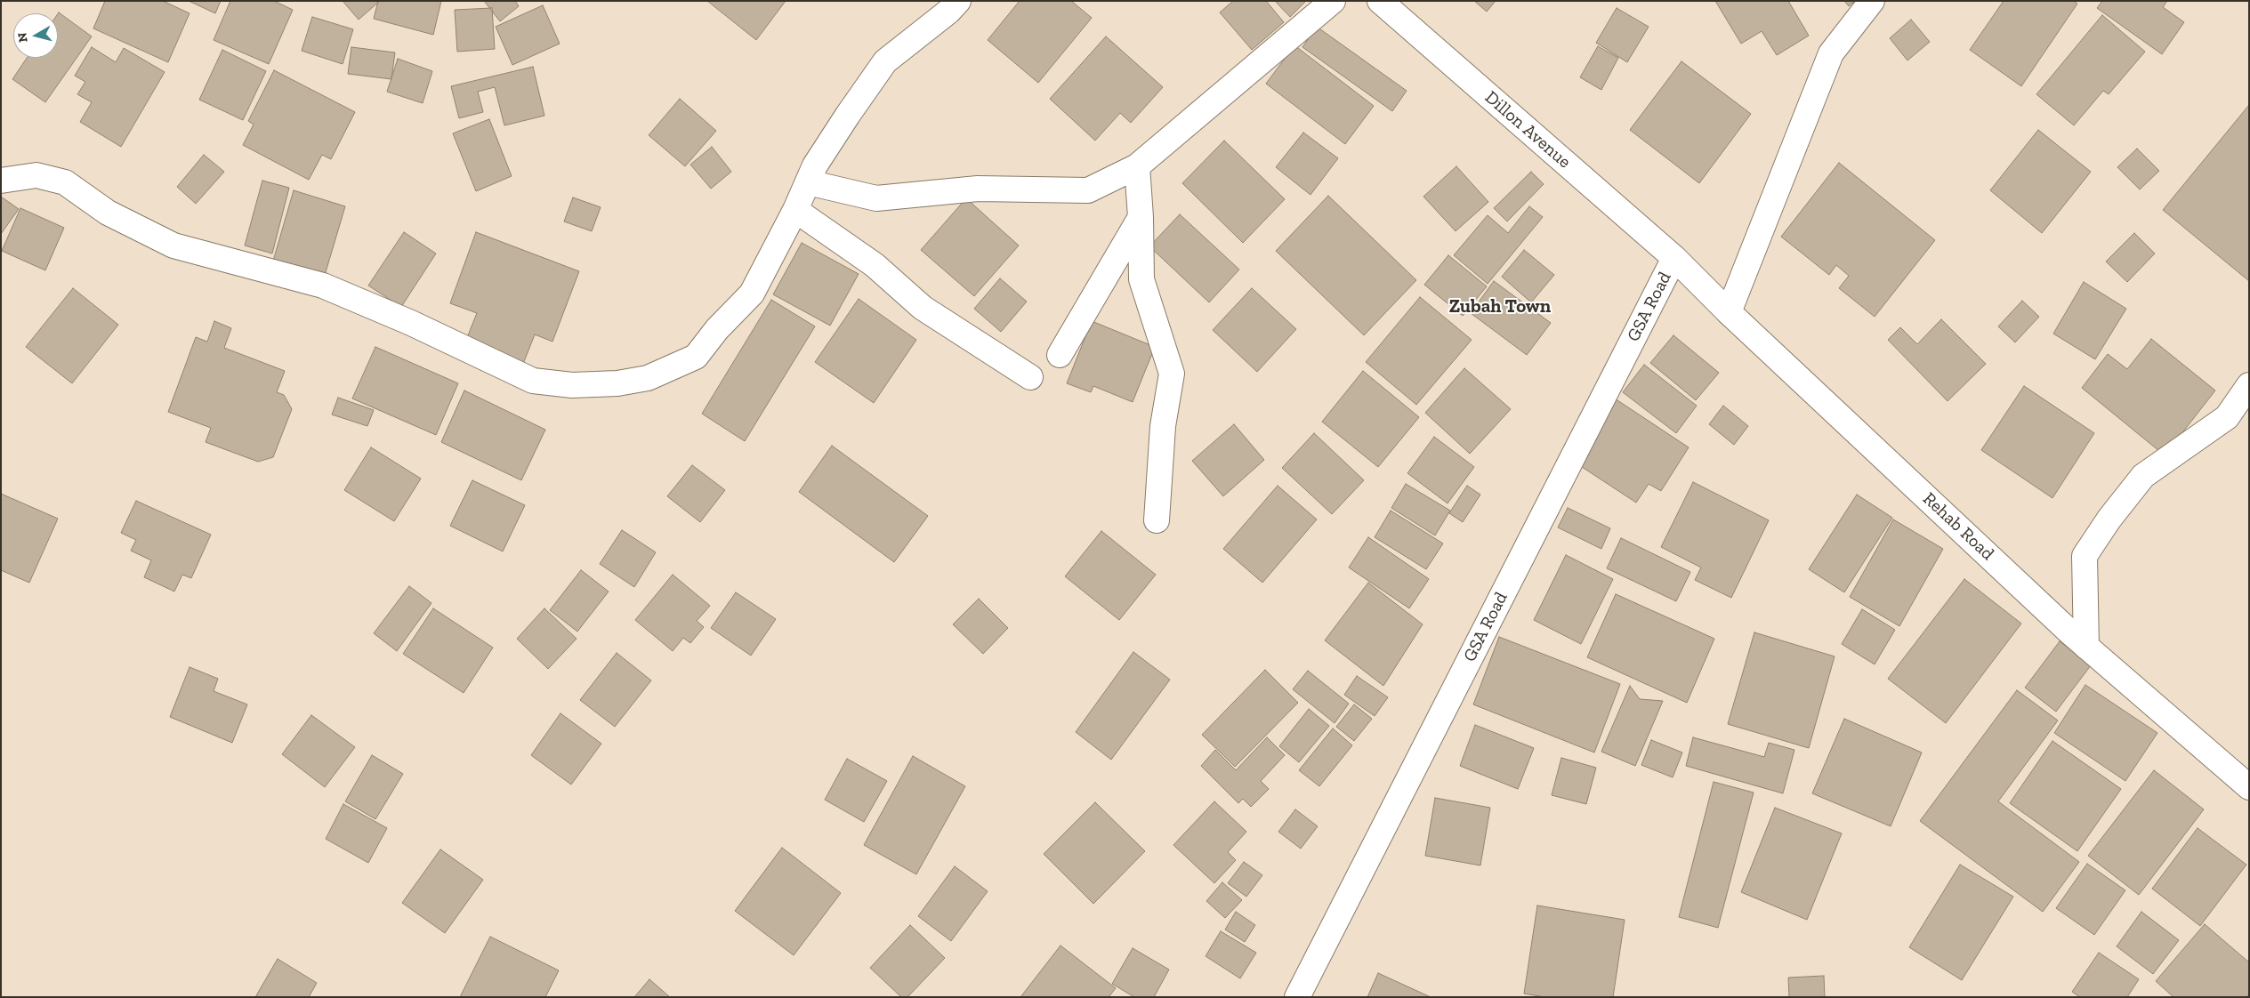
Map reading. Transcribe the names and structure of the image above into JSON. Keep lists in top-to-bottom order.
{
  "streets": {
    "street": ["Dillon Avenue", "GSA Road", "Rehab Road"]
  },
  "crossings": [
    ["Dillon Avenue", "GSA Road"],
    ["Dillon Avenue", "Rehab Road"],
    ["GSA Road", "Rehab Road"]
  ],
  "districts": ["Zubah Town"],
  "north": "left"
}
